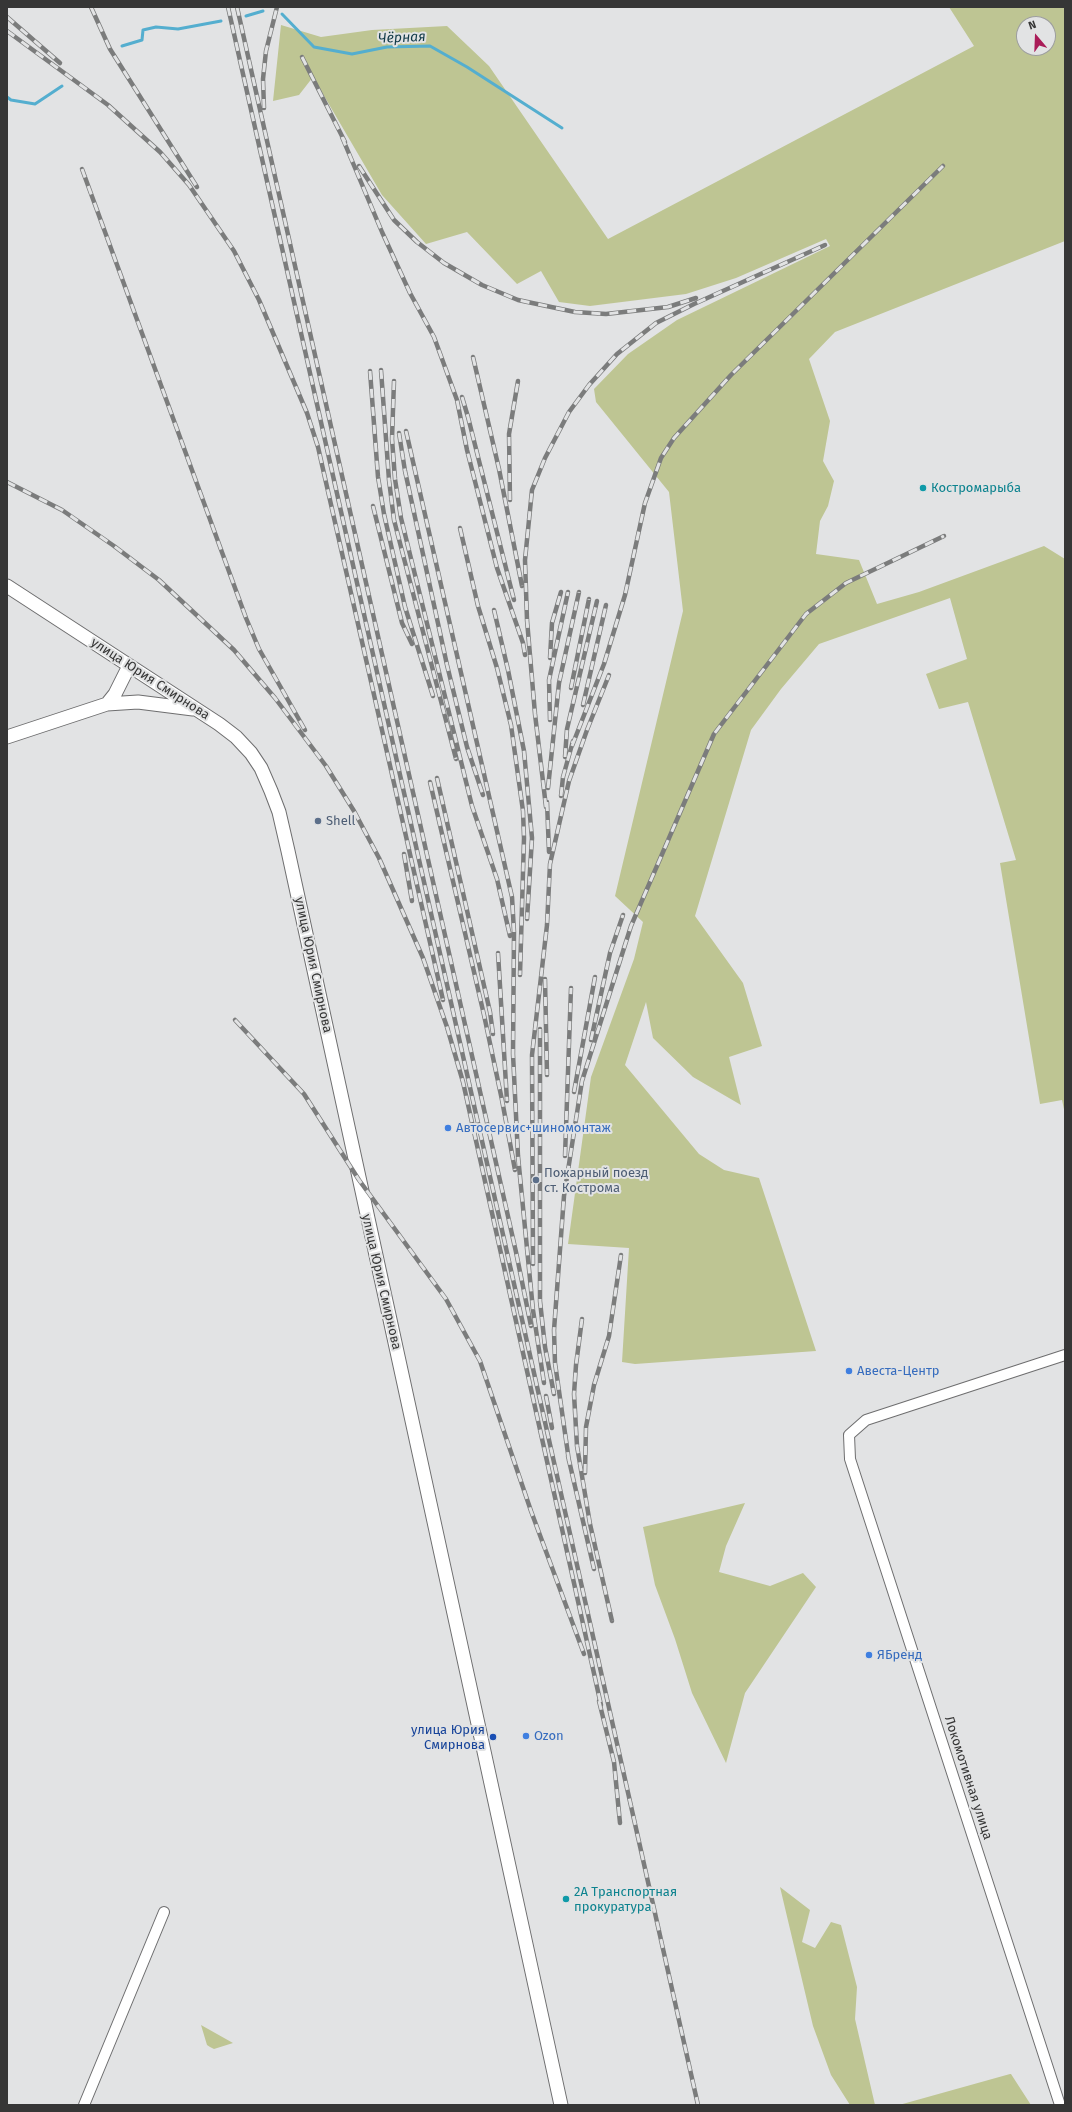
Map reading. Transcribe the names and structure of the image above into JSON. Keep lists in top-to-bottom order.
{
  "streets": {
    "main road": ["улица Юрия Смирнова"],
    "street": ["Локомотивная улица"]
  },
  "water": ["Чёрная"],
  "places": [
    "Костромарыба",
    "Shell",
    "Автосервис+шиномонтаж",
    "Пожарный поезд ст. Кострома",
    "Авеста-Центр",
    "ЯБренд",
    "Ozon",
    "улица Юрия Смирнова",
    "2А Транспортная прокуратура"
  ],
  "north": "top"
}
